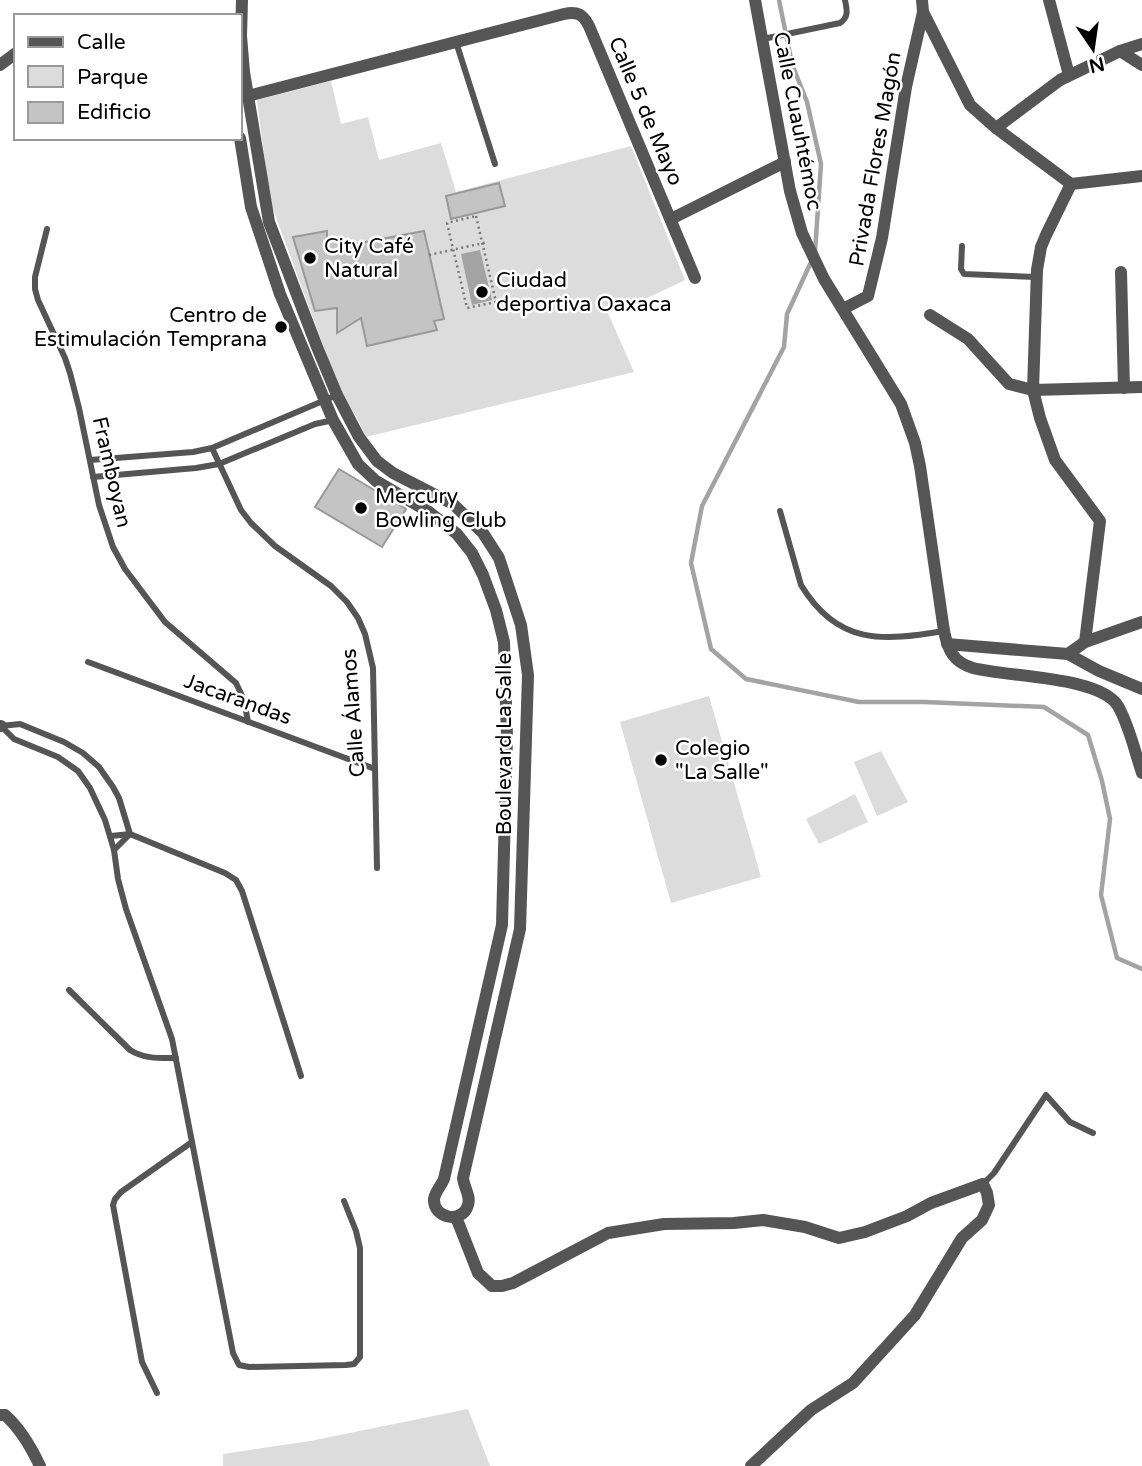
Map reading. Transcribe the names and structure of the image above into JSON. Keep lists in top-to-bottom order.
{
  "streets": {
    "street": [
      "Calle 5 de Mayo",
      "Calle Cuauhtémoc",
      "Privada Flores Magón",
      "Boulevard La Salle"
    ],
    "lane": ["Framboyan", "Jacarandas", "Calle Álamos"]
  },
  "crossings": [
    ["Calle 5 de Mayo", "Boulevard La Salle"],
    ["Calle Cuauhtémoc", "Privada Flores Magón"],
    ["Framboyan", "Jacarandas"],
    ["Jacarandas", "Calle Álamos"]
  ],
  "places": [
    "City Café Natural",
    "Ciudad deportiva Oaxaca",
    "Centro de Estimulación Temprana",
    "Mercury Bowling Club",
    "Colegio \"La Salle\""
  ],
  "legend": ["Calle", "Parque", "Edificio"],
  "north": "bottom"
}
